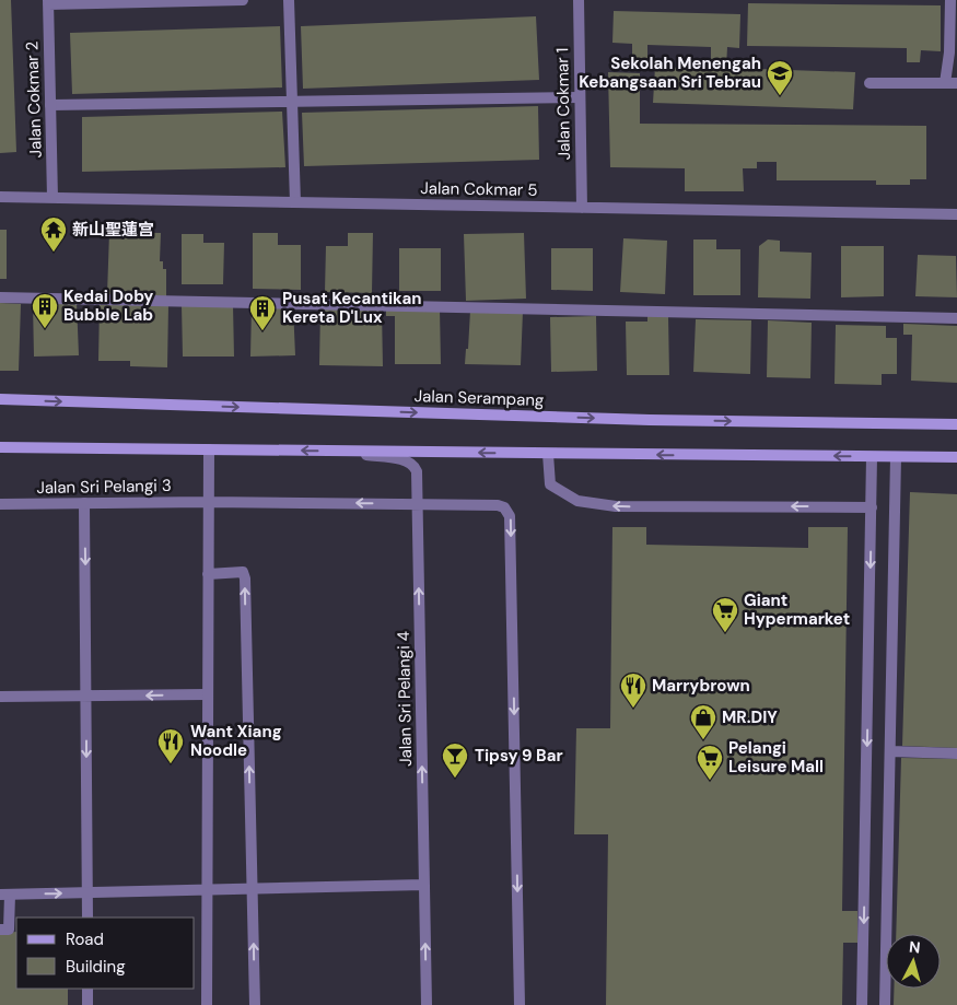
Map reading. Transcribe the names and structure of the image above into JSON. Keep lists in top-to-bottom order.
{
  "streets": {
    "main road": ["Jalan Serampang"],
    "street": [
      "Jalan Cokmar 2",
      "Jalan Cokmar 1",
      "Jalan Cokmar 5",
      "Jalan Sri Pelangi 3",
      "Jalan Sri Pelangi 4"
    ]
  },
  "crossings": [
    ["Jalan Cokmar 2", "Jalan Cokmar 5"],
    ["Jalan Cokmar 1", "Jalan Cokmar 5"],
    ["Jalan Sri Pelangi 3", "Jalan Sri Pelangi 4"]
  ],
  "one_way": ["Jalan Sri Pelangi 4"],
  "places": {
    "school or university": ["Sekolah Menengah Kebangsaan Sri Tebrau"],
    "temple": ["新山聖蓮宫"],
    "building": ["Kedai Doby Bubble Lab", "Pusat Kecantikan Kereta D'Lux"],
    "supermarket": ["Giant Hypermarket", "Pelangi Leisure Mall"],
    "restaurant": ["Marrybrown", "Want Xiang Noodle"],
    "shop": ["MR.DIY"],
    "bar": ["Tipsy 9 Bar"]
  },
  "legend": ["Road", "Building"],
  "north": "top"
}
